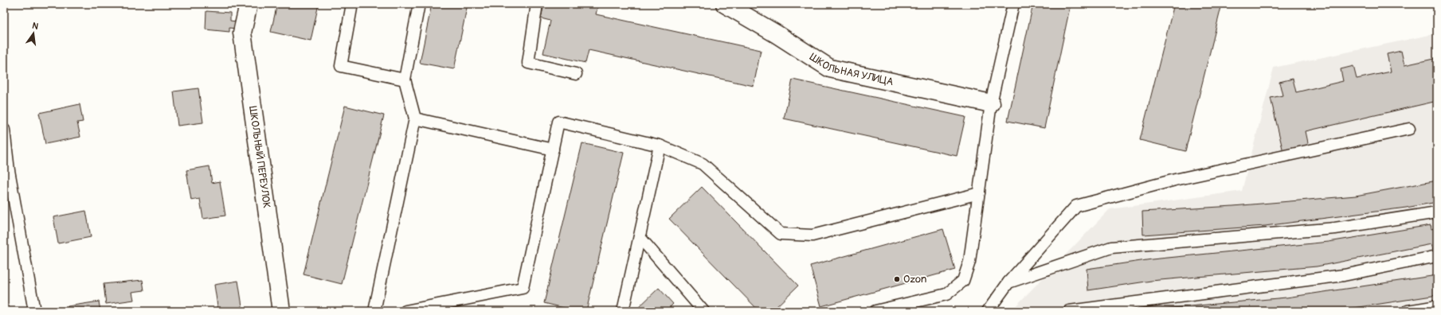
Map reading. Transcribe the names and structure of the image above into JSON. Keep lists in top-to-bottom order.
{
  "streets": {
    "street": ["ШКОЛЬНАЯ УЛИЦА", "ШКОЛЬНЫЙ ПЕРЕУЛОК"]
  },
  "places": ["Ozon"],
  "north": "top"
}
